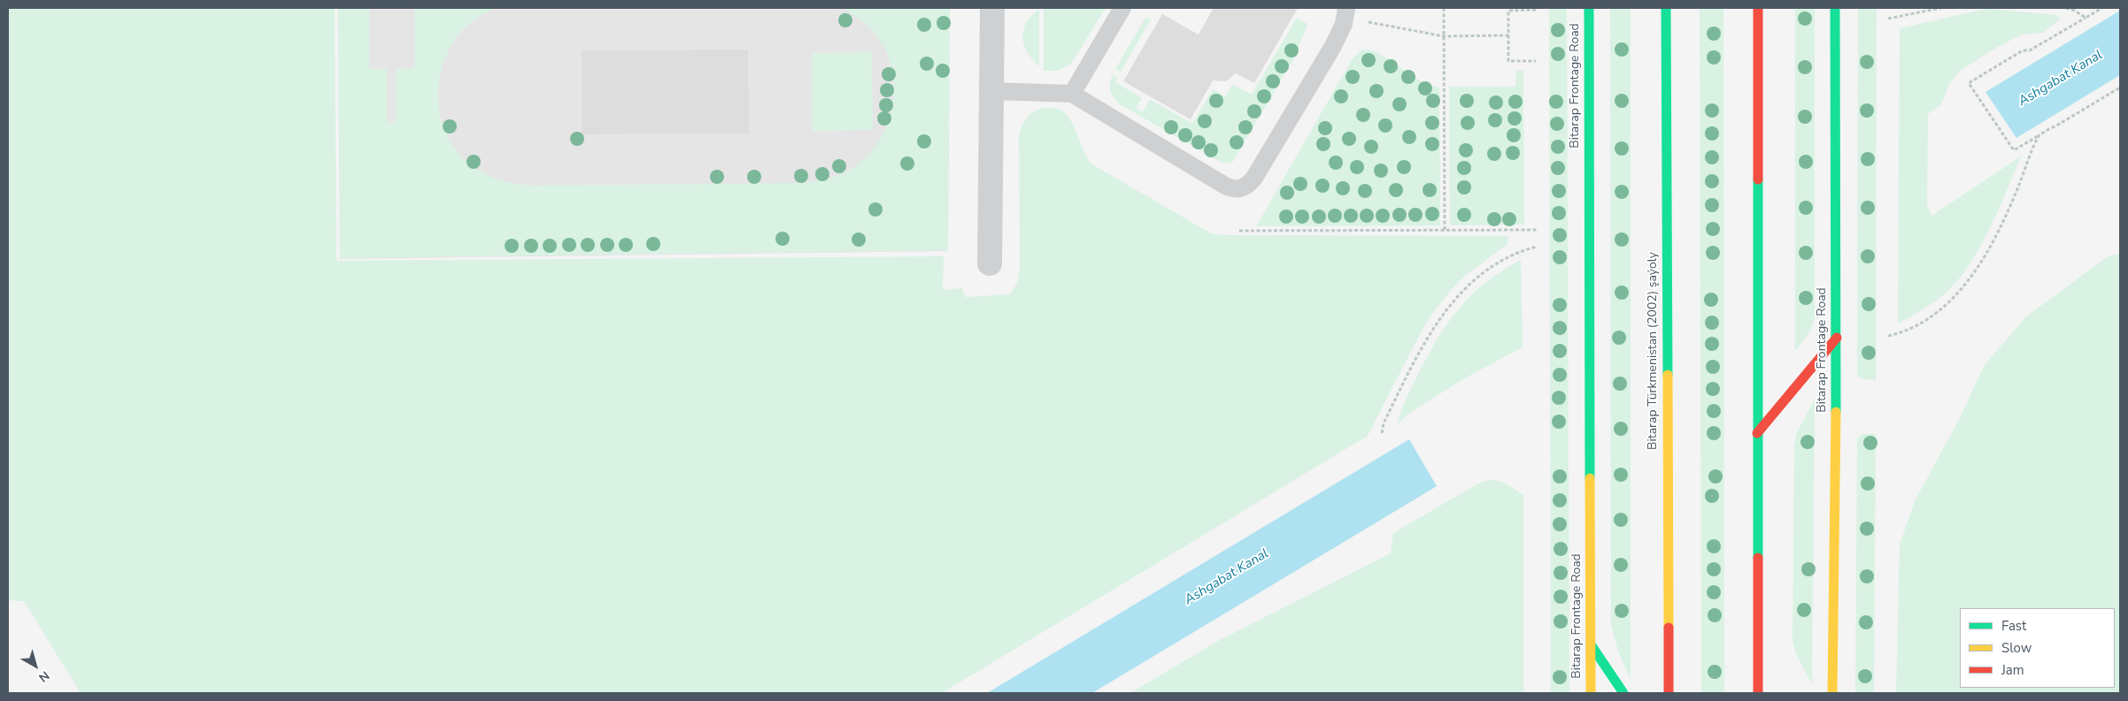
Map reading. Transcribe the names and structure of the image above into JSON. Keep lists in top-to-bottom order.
{
  "streets": {
    "main road": ["Bitarap Frontage Road", "Bitarap Türkmenistan (2002) şaýoly"]
  },
  "water": ["Ashgabat Kanal"],
  "legend": ["Fast", "Slow", "Jam"],
  "north": "bottom right"
}
